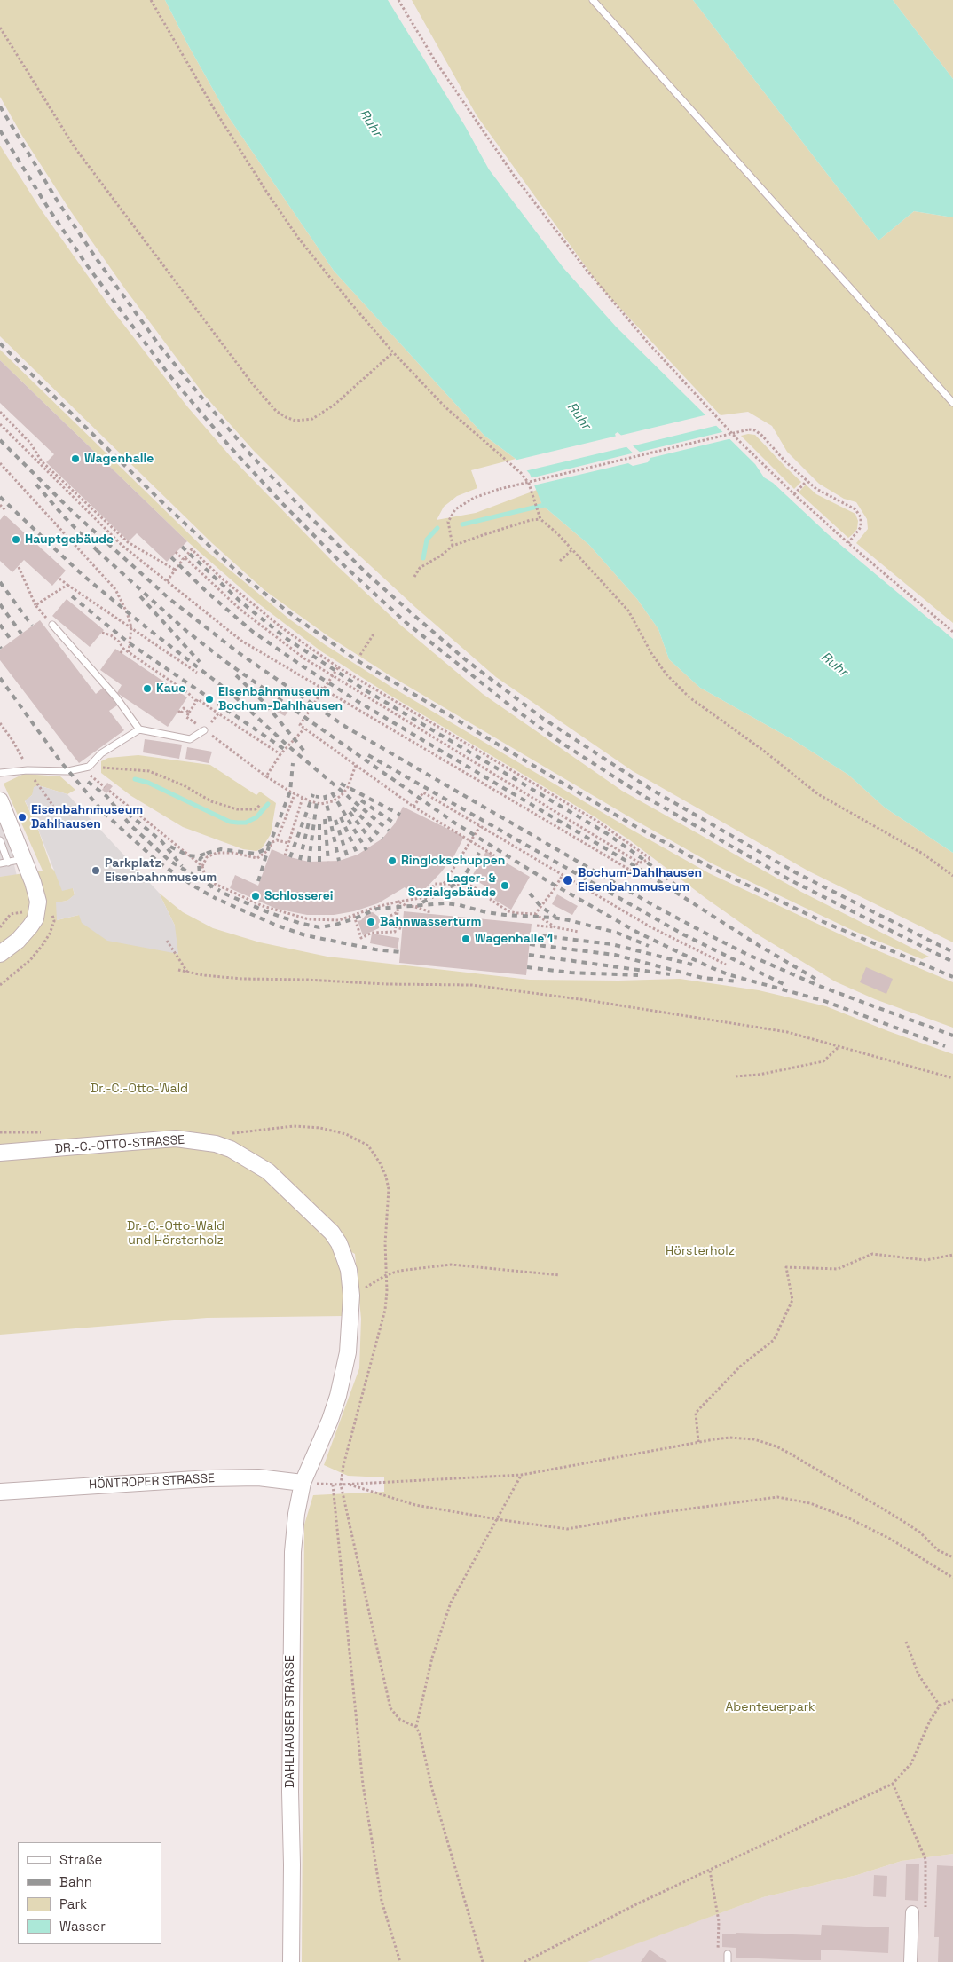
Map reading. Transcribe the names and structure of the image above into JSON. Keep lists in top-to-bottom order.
{
  "streets": {
    "street": ["DR.-C.-OTTO-STRASSE", "HÖNTROPER STRASSE", "DAHLHAUSER STRASSE"]
  },
  "crossings": [
    ["DR.-C.-OTTO-STRASSE", "DAHLHAUSER STRASSE"],
    ["HÖNTROPER STRASSE", "DAHLHAUSER STRASSE"]
  ],
  "water": ["Ruhr"],
  "parks": [
    "Dr.-C.-Otto-Wald",
    "Dr.-C.-Otto-Wald und Hörsterholz",
    "Hörsterholz",
    "Abenteuerpark"
  ],
  "places": [
    "Wagenhalle",
    "Hauptgebäude",
    "Kaue",
    "Eisenbahnmuseum Bochum-Dahlhausen",
    "Eisenbahnmuseum Dahlhausen",
    "Ringlokschuppen",
    "Parkplatz Eisenbahnmuseum",
    "Bochum-Dahlhausen Eisenbahnmuseum",
    "Lager- & Sozialgebäude",
    "Schlosserei",
    "Bahnwasserturm",
    "Wagenhalle 1"
  ],
  "legend": [
    "Straße",
    "Bahn",
    "Park",
    "Wasser"
  ]
}
